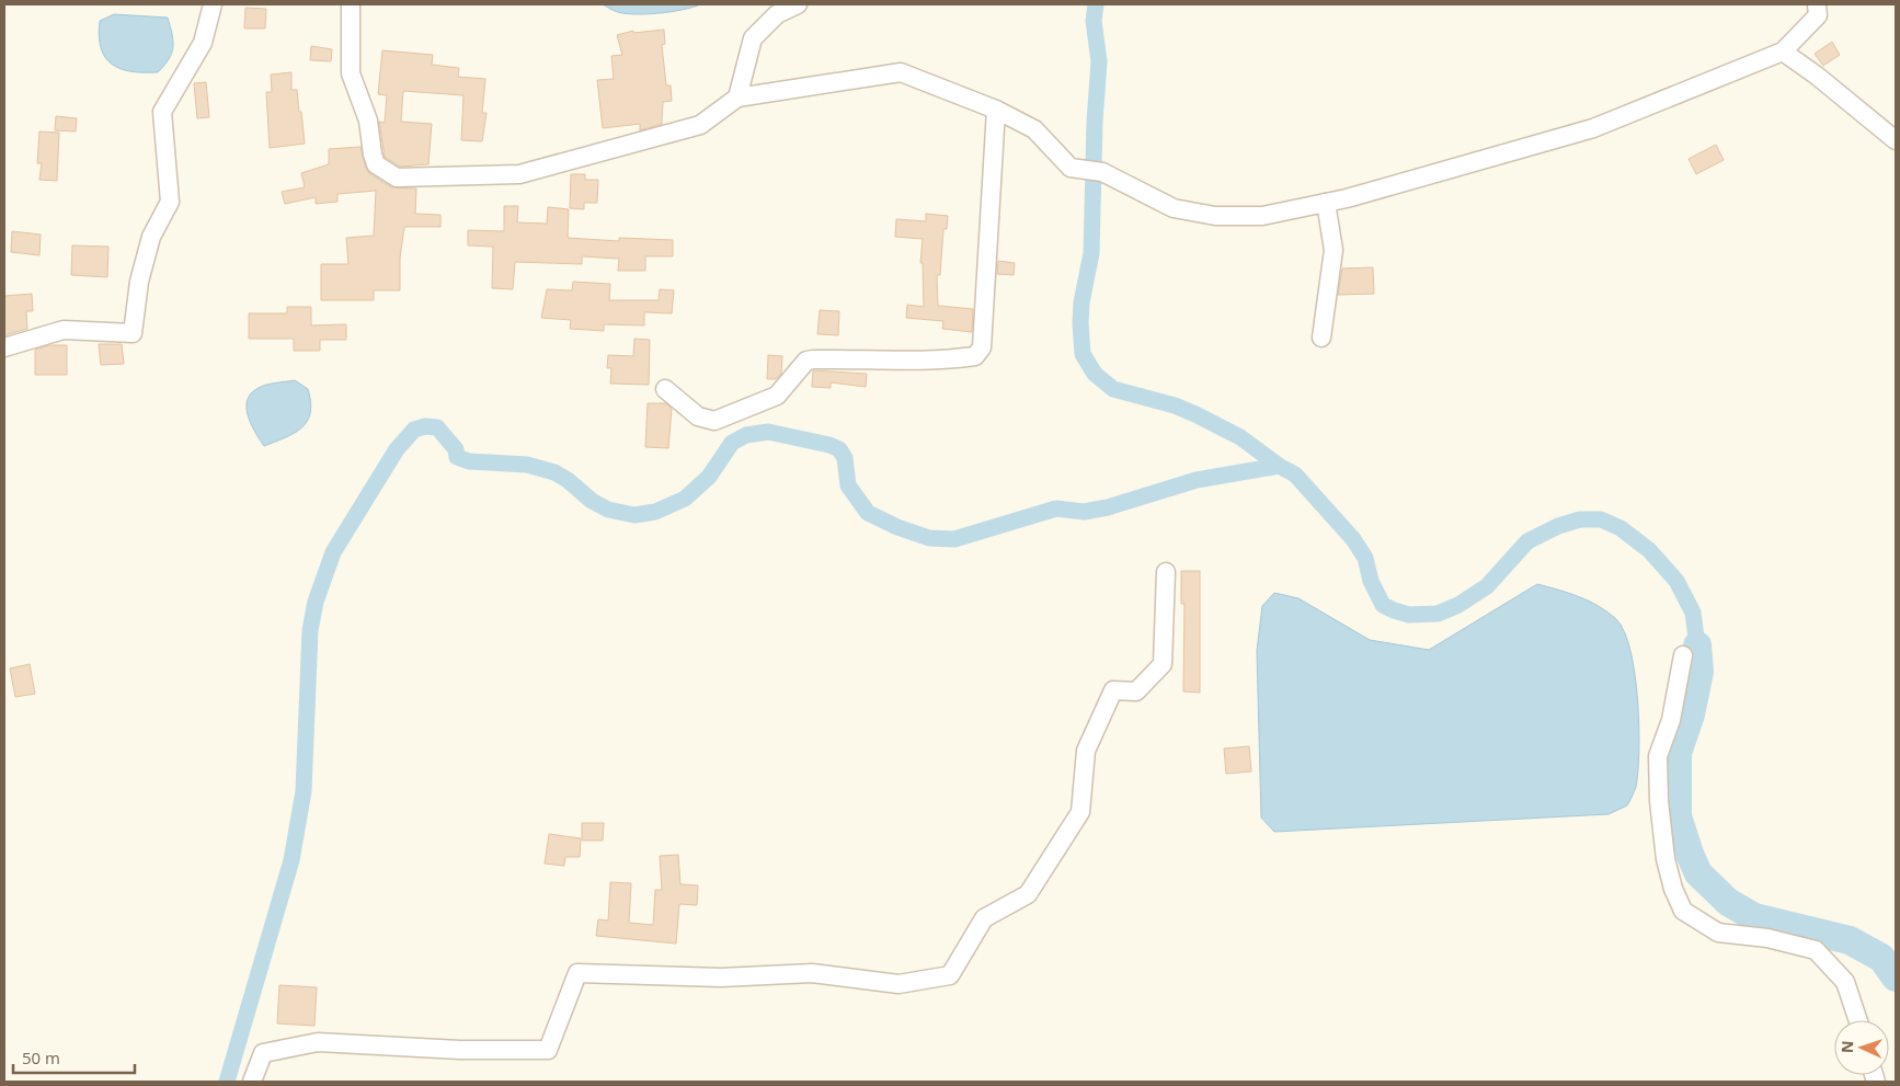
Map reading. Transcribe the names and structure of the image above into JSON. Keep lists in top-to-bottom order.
{
  "scale_bar": "50 m",
  "north": "left"
}
